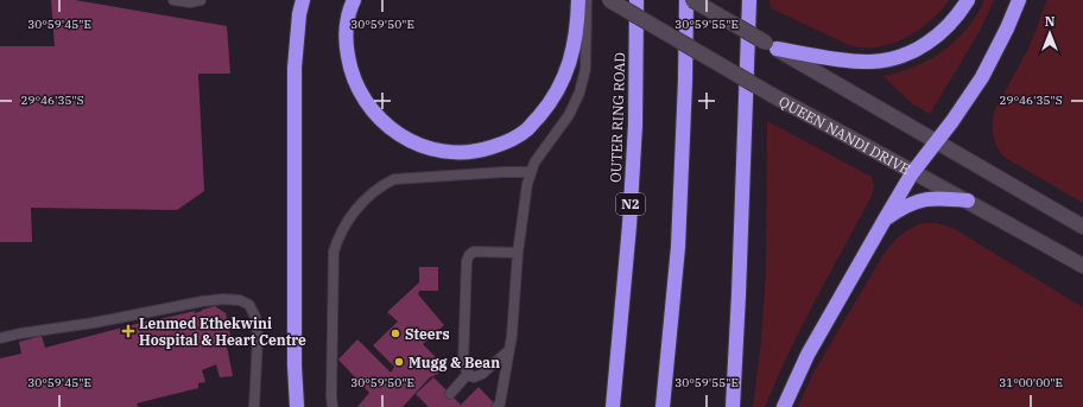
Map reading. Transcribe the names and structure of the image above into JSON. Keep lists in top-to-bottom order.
{
  "streets": {
    "highway": ["OUTER RING ROAD", "N2"],
    "main road": ["QUEEN NANDI DRIVE"]
  },
  "places": {
    "health": ["Lenmed Ethekwini Hospital & Heart Centre"],
    "other": ["Steers", "Mugg & Bean"]
  },
  "north": "top",
  "coordinates": [
    "30°59'45\"E",
    "30°59'50\"E",
    "30°59'55\"E",
    "29°46'35\"S",
    "31°00'00\"E"
  ]
}
